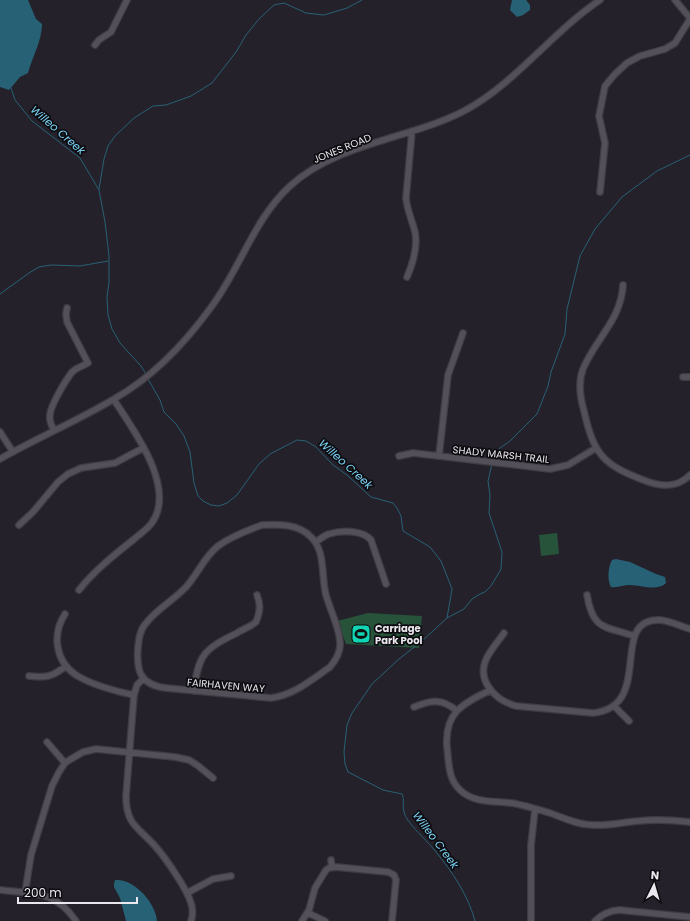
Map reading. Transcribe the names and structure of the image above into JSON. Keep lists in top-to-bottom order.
{
  "streets": {
    "street": ["JONES ROAD", "SHADY MARSH TRAIL", "FAIRHAVEN WAY"]
  },
  "water": ["Willeo Creek"],
  "places": {
    "sports": ["Carriage Park Pool"]
  },
  "scale_bar": "200 m",
  "north": "top"
}
